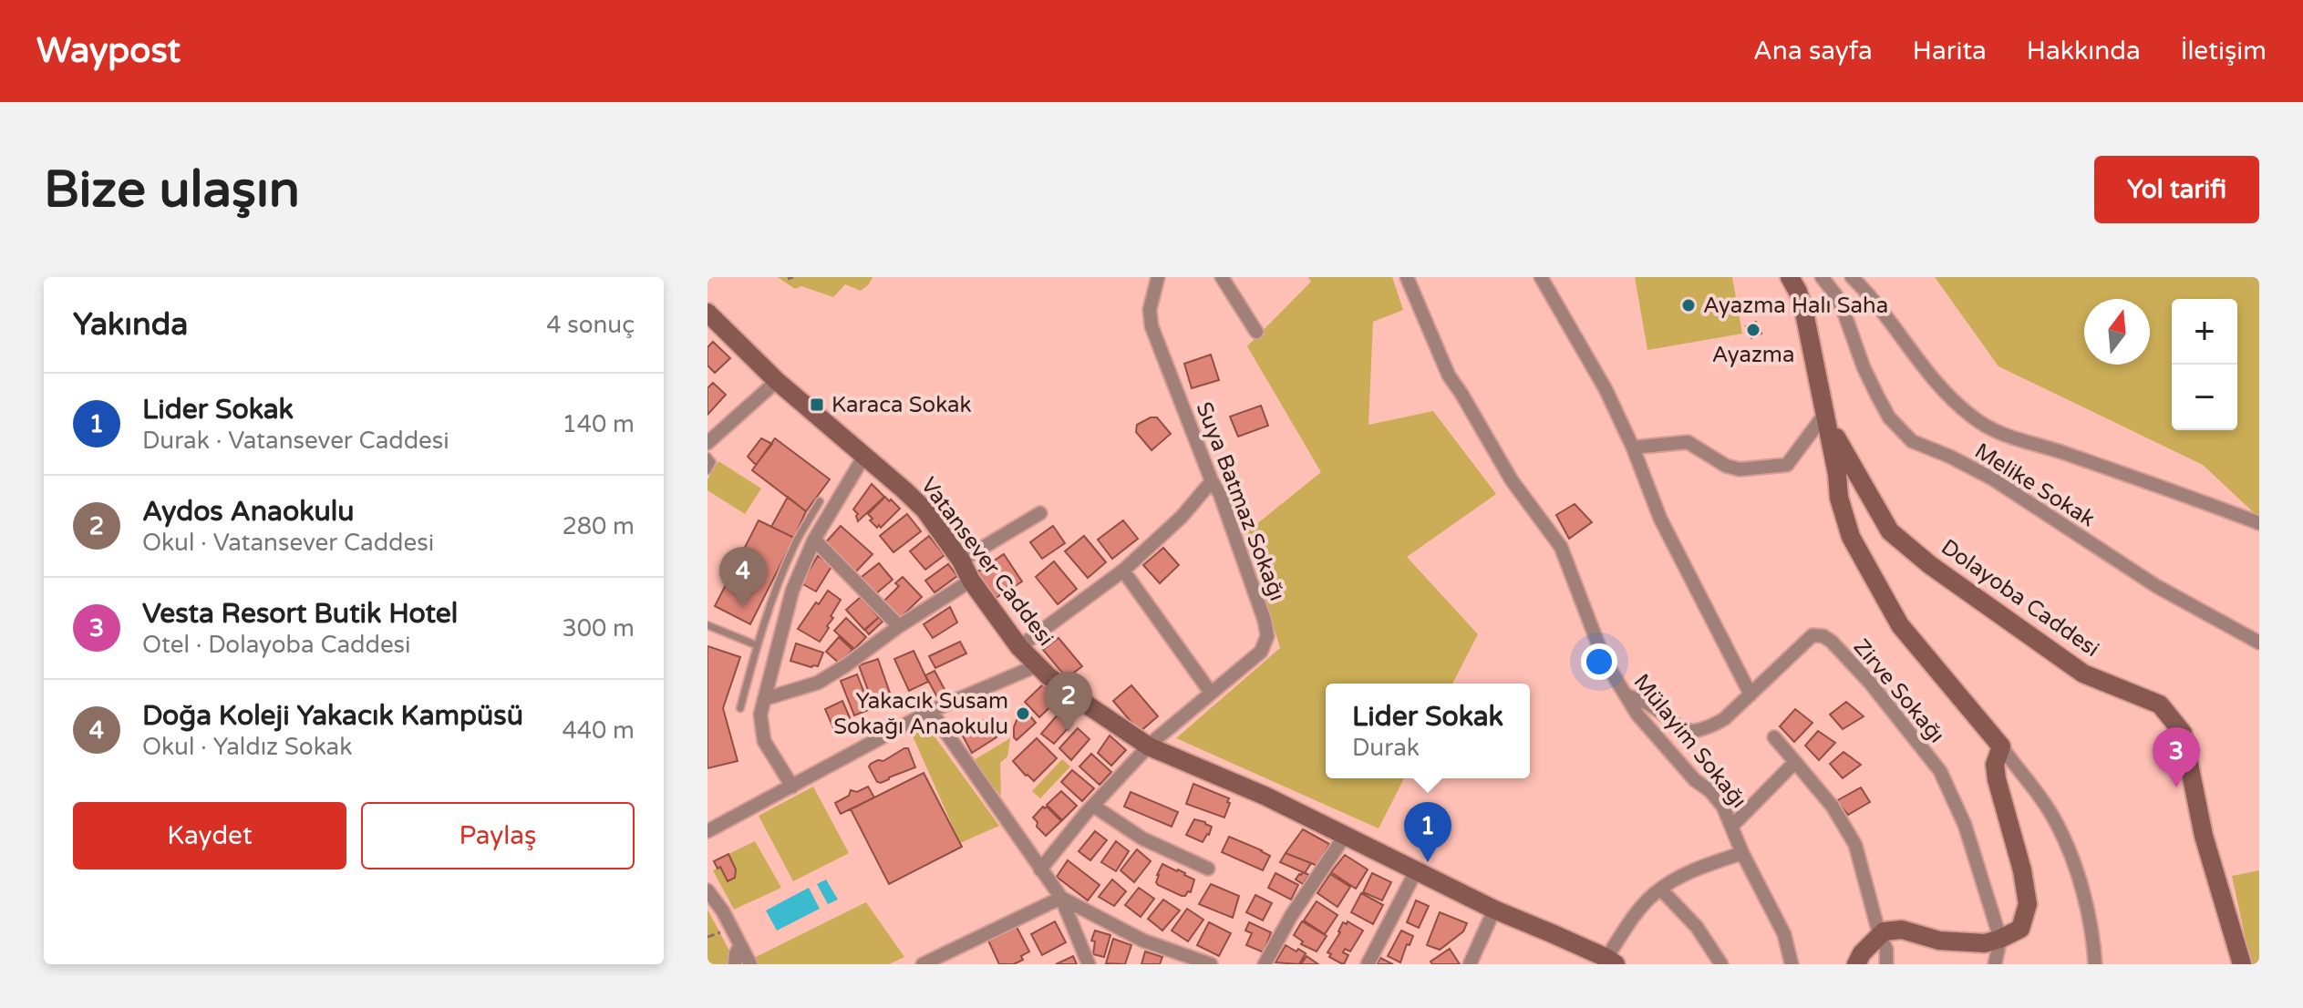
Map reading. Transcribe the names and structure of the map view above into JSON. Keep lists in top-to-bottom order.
{
  "streets": {
    "street": [
      "Melike Sokak",
      "Suya Batmaz Sokağı",
      "Vatansever Caddesi",
      "Dolayoba Caddesi",
      "Zirve Sokağı",
      "Mülayim Sokağı"
    ]
  },
  "crossings": [
    ["Suya Batmaz Sokağı", "Vatansever Caddesi"],
    ["Zirve Sokağı", "Mülayim Sokağı"]
  ],
  "places": {
    "other": ["Ayazma Halı Saha", "Ayazma", "Yakacık Susam Sokağı Anaokulu"],
    "transit": ["Karaca Sokak"]
  },
  "north": "top",
  "page": {
    "header": "Waypost",
    "nav": [
      "Ana sayfa",
      "Harita",
      "Hakkında",
      "İletişim"
    ],
    "buttons": [
      "Yol tarifi",
      ["Kaydet", "Paylaş"]
    ],
    "title": "Bize ulaşın",
    "heading": ["Yakında", "4 sonuç"],
    "map_buttons": ["+", "−"],
    "list": [
      {
        "mark": "1",
        "name": "Lider Sokak",
        "note": "Durak · Vatansever Caddesi",
        "value": "140 m"
      },
      {
        "mark": "2",
        "name": "Aydos Anaokulu",
        "note": "Okul · Vatansever Caddesi",
        "value": "280 m"
      },
      {
        "mark": "3",
        "name": "Vesta Resort Butik Hotel",
        "note": "Otel · Dolayoba Caddesi",
        "value": "300 m"
      },
      {
        "mark": "4",
        "name": "Doğa Koleji Yakacık Kampüsü",
        "note": "Okul · Yaldız Sokak",
        "value": "440 m"
      }
    ],
    "pins": [
      "4",
      "2",
      "3",
      "1"
    ],
    "popup": ["Lider Sokak", "Durak"]
  }
}
